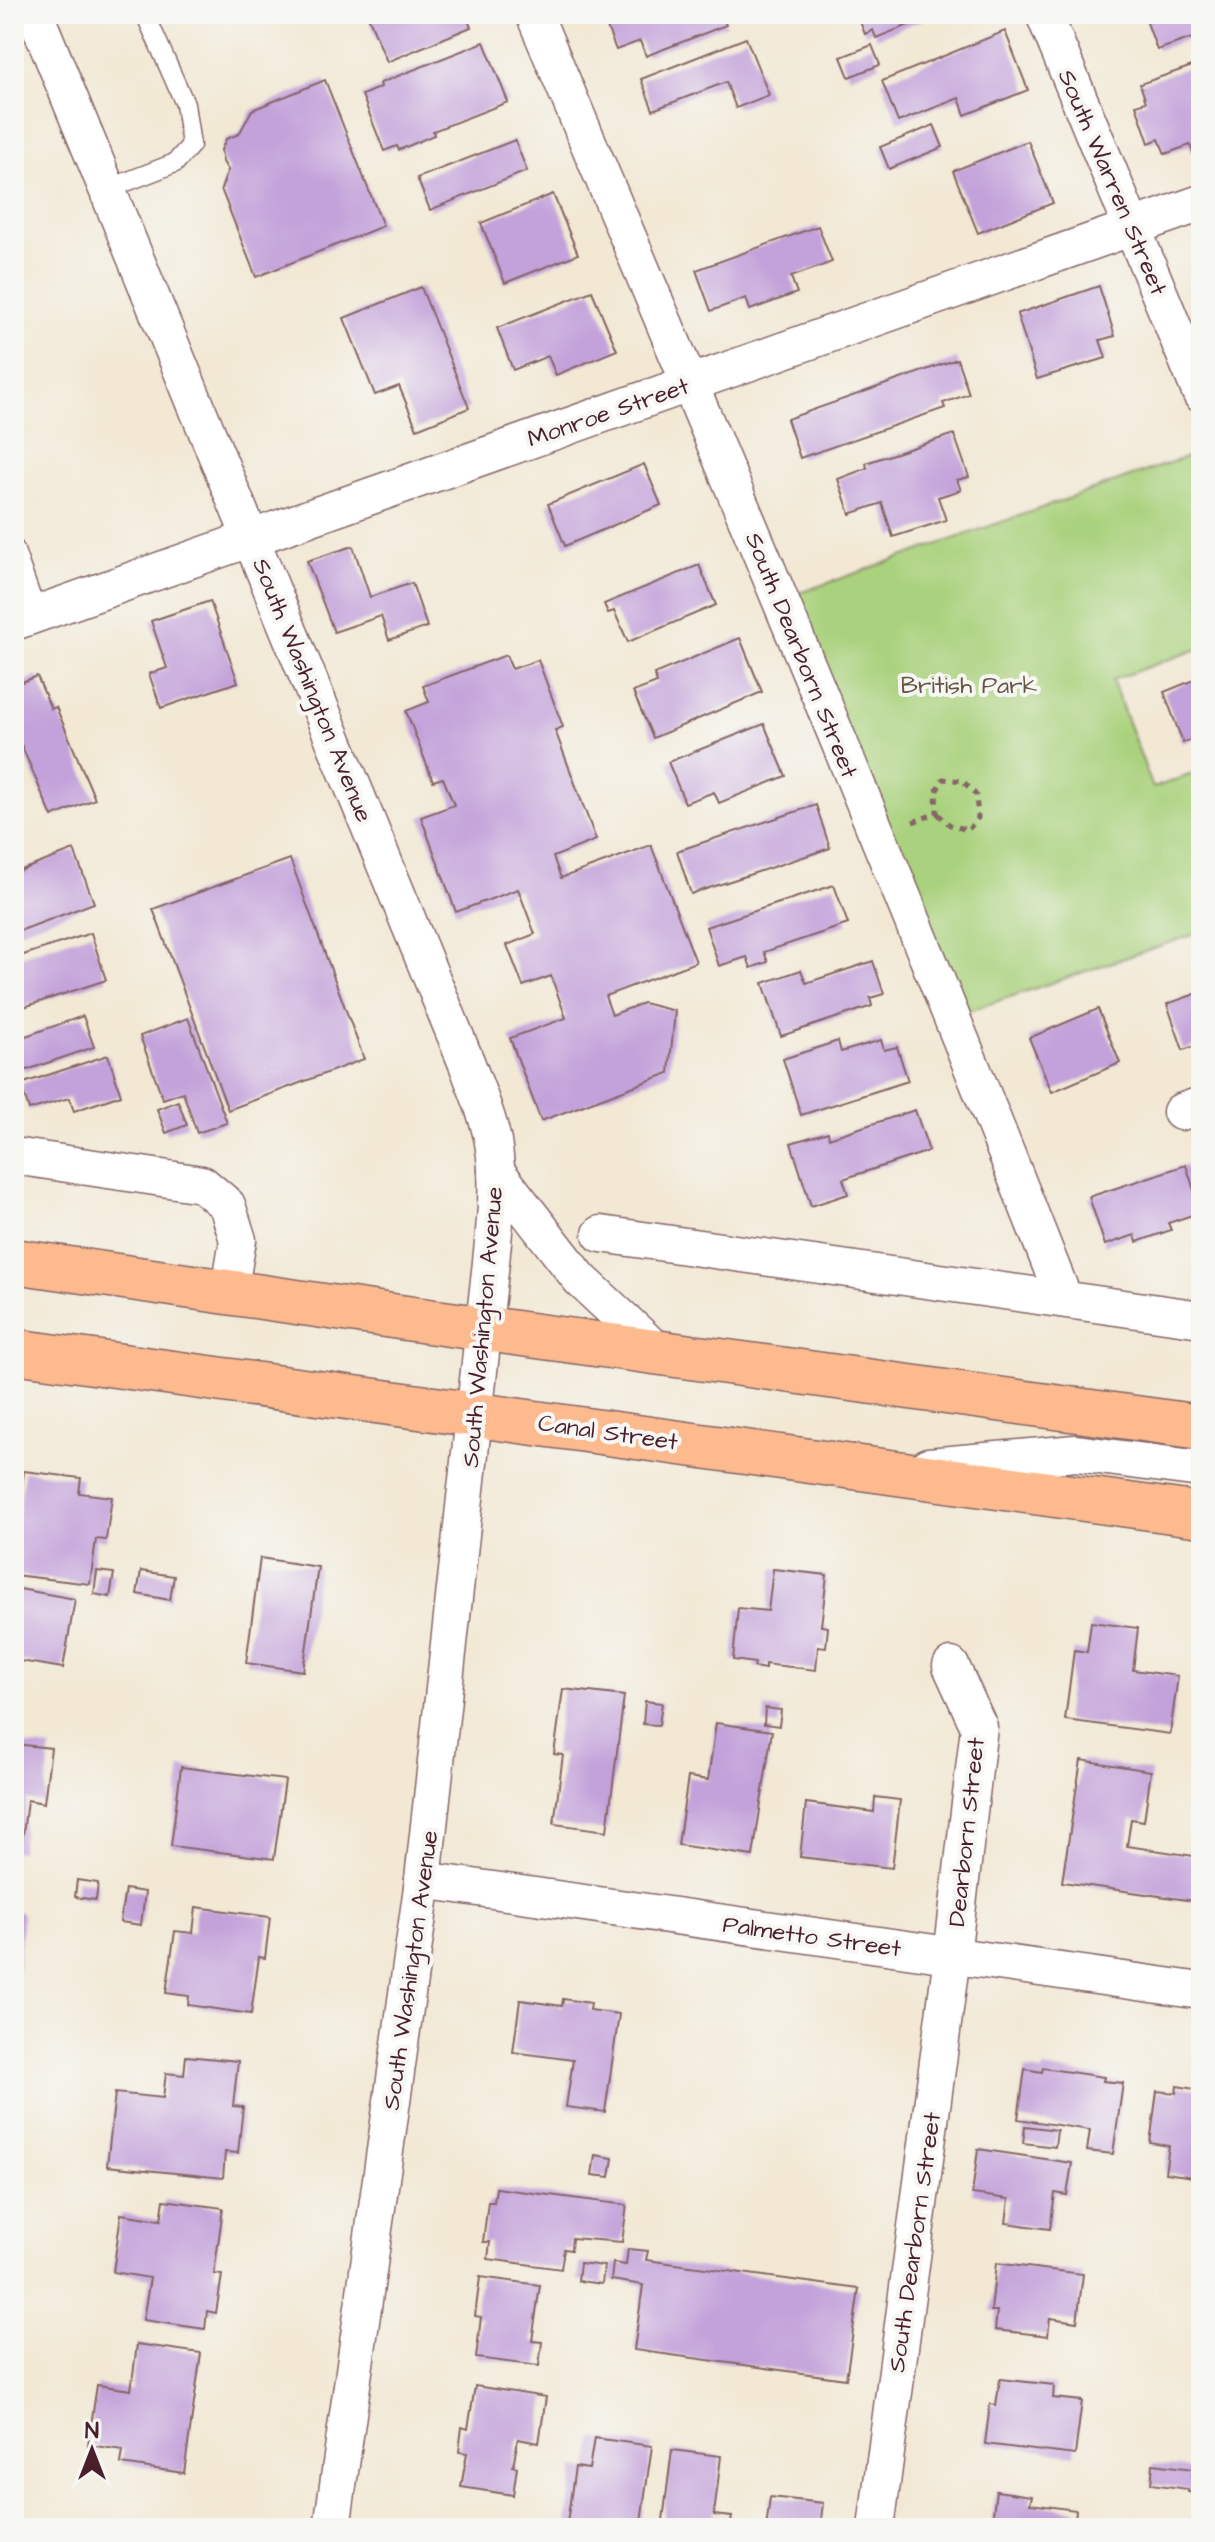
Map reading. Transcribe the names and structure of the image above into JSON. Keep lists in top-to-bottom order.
{
  "streets": {
    "main road": ["Canal Street"],
    "street": [
      "South Warren Street",
      "Monroe Street",
      "South Dearborn Street",
      "South Washington Avenue",
      "Dearborn Street",
      "Palmetto Street"
    ]
  },
  "crossings": [
    ["South Warren Street", "Monroe Street"],
    ["Monroe Street", "South Dearborn Street"],
    ["Monroe Street", "South Washington Avenue"],
    ["South Dearborn Street", "Dearborn Street"],
    ["South Dearborn Street", "Palmetto Street"],
    ["South Washington Avenue", "Canal Street"],
    ["South Washington Avenue", "Palmetto Street"],
    ["Dearborn Street", "Palmetto Street"]
  ],
  "parks": ["British Park"],
  "north": "top"
}
